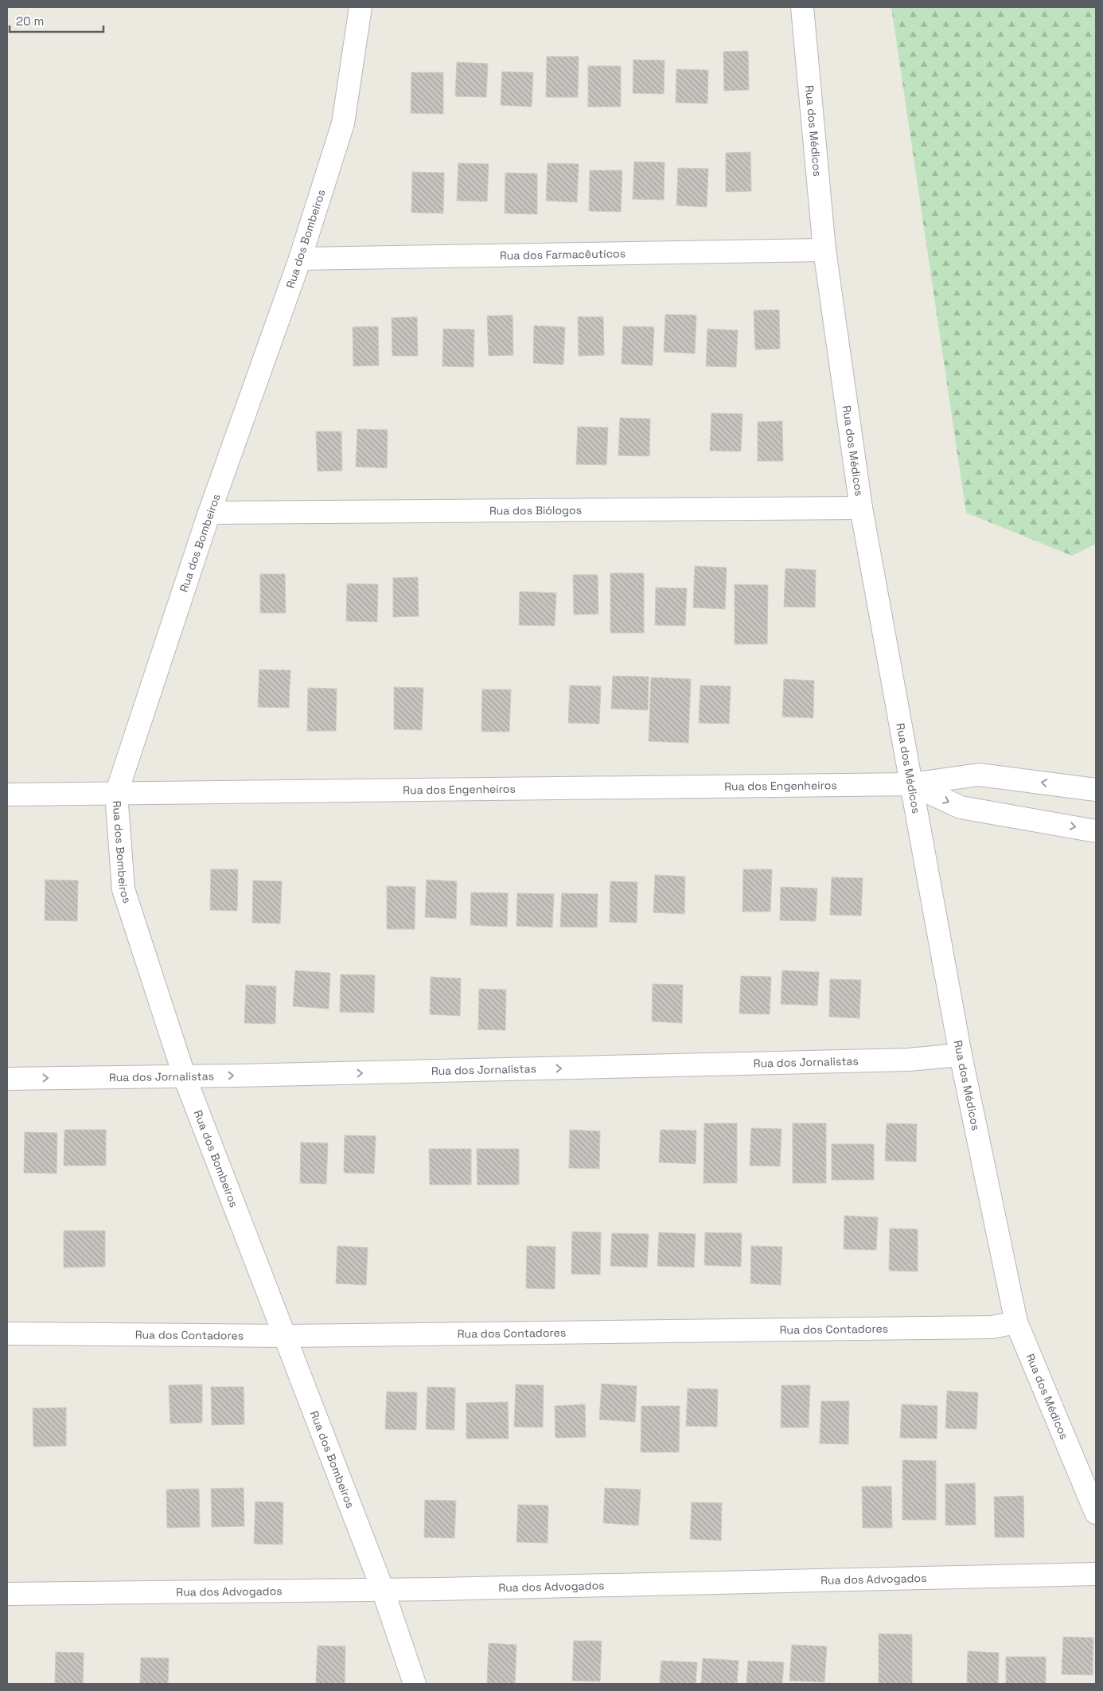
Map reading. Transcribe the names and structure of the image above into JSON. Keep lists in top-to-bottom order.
{
  "streets": {
    "street": [
      "Rua dos Médicos",
      "Rua dos Bombeiros",
      "Rua dos Farmacêuticos",
      "Rua dos Biólogos",
      "Rua dos Engenheiros",
      "Rua dos Jornalistas",
      "Rua dos Contadores",
      "Rua dos Advogados"
    ]
  },
  "crossings": [
    ["Rua dos Médicos", "Rua dos Farmacêuticos"],
    ["Rua dos Médicos", "Rua dos Biólogos"],
    ["Rua dos Médicos", "Rua dos Engenheiros"],
    ["Rua dos Médicos", "Rua dos Jornalistas"],
    ["Rua dos Médicos", "Rua dos Contadores"],
    ["Rua dos Bombeiros", "Rua dos Farmacêuticos"],
    ["Rua dos Bombeiros", "Rua dos Biólogos"],
    ["Rua dos Bombeiros", "Rua dos Engenheiros"],
    ["Rua dos Bombeiros", "Rua dos Jornalistas"],
    ["Rua dos Bombeiros", "Rua dos Contadores"],
    ["Rua dos Bombeiros", "Rua dos Advogados"]
  ],
  "one_way": ["Rua dos Jornalistas"],
  "scale_bar": "20 m"
}
